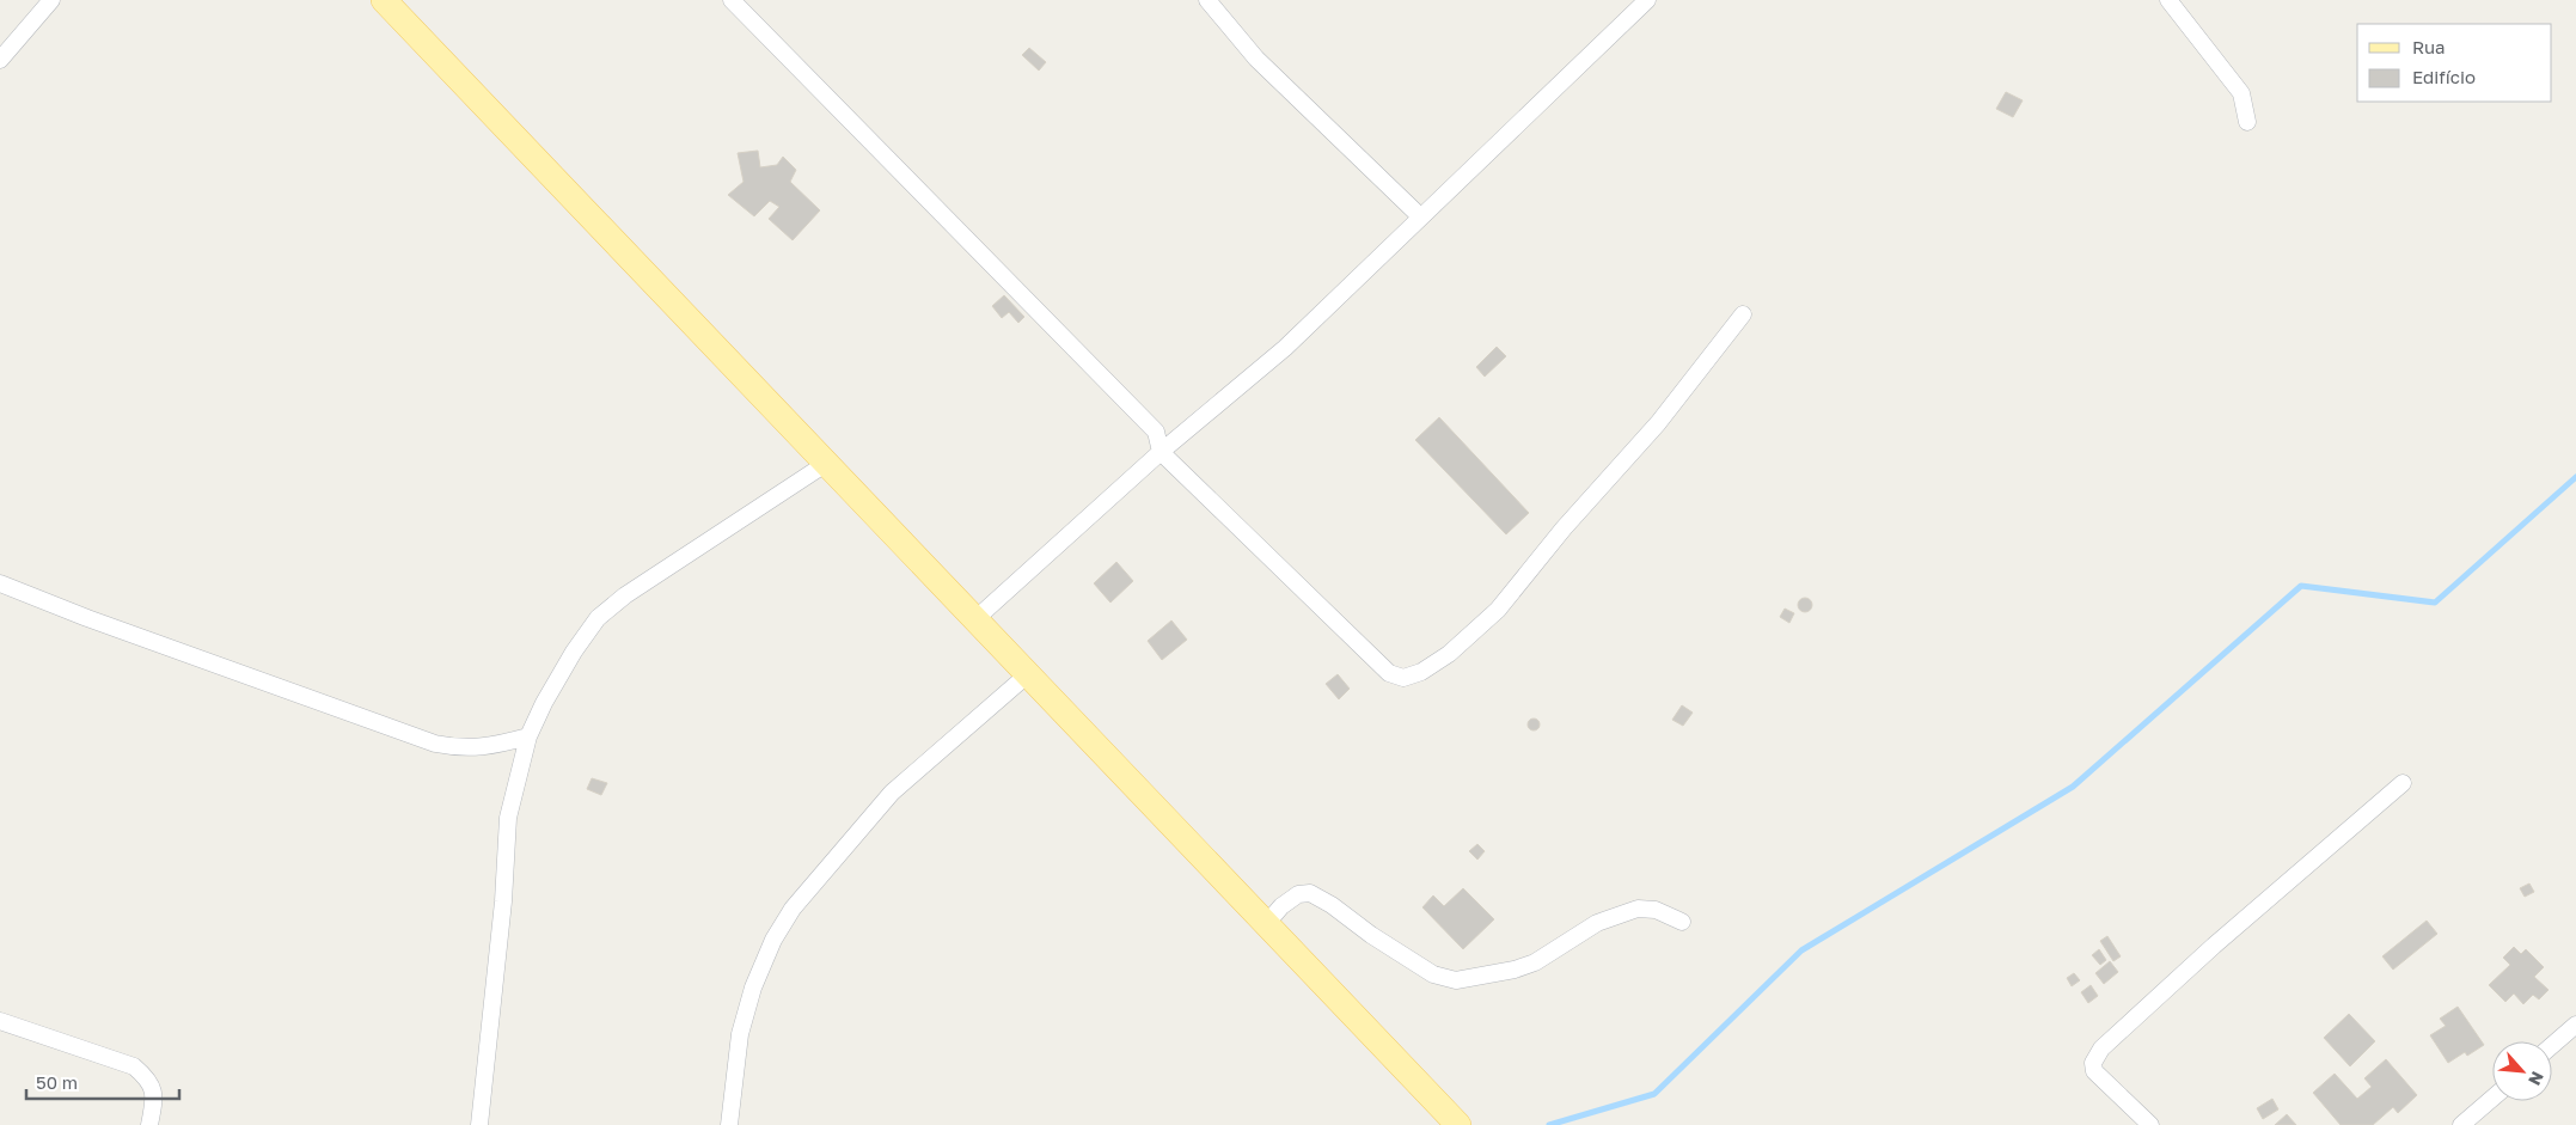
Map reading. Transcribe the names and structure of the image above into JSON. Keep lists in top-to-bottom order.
{
  "legend": ["Rua", "Edifício"],
  "scale_bar": "50 m",
  "north": "bottom right"
}
